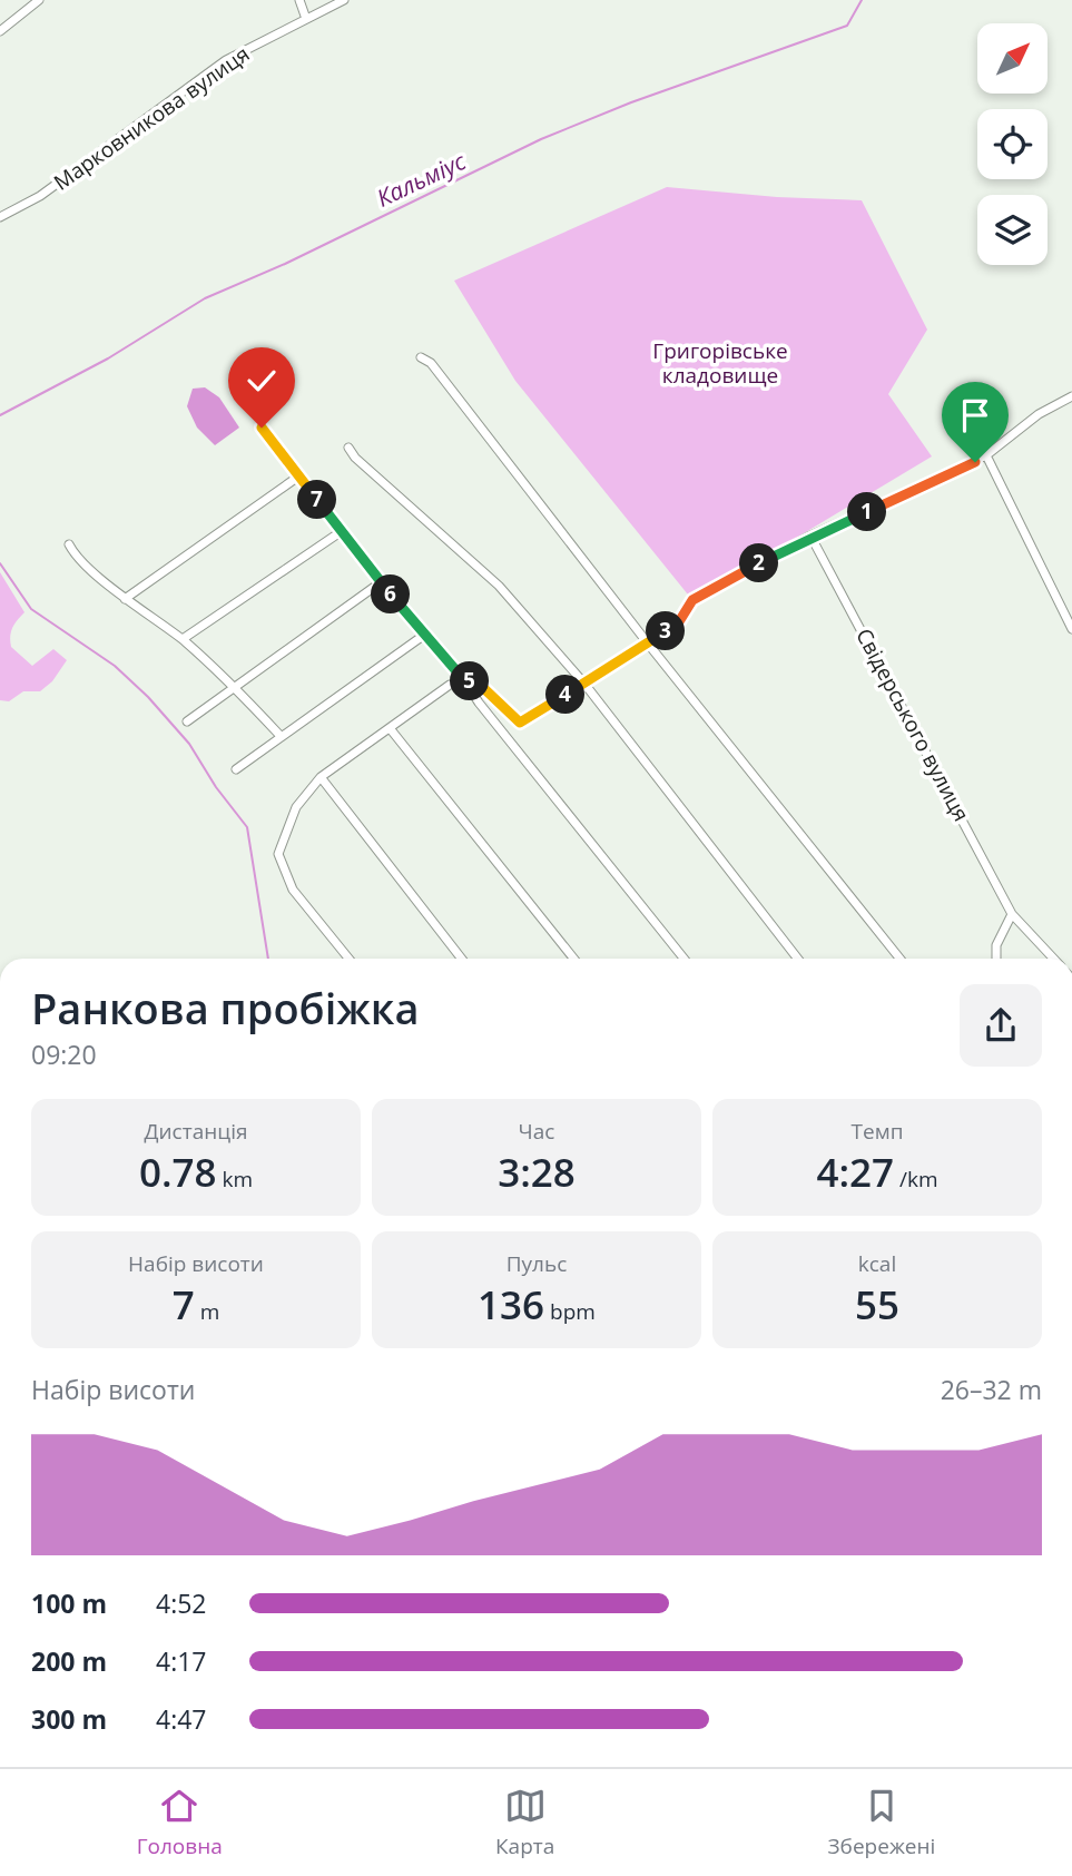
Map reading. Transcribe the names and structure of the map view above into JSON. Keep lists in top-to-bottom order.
{
  "streets": {
    "street": ["Марковникова вулиця", "Свiдерського вулиця"]
  },
  "water": ["Кальміус"],
  "parks": ["Григорівське кладовище"],
  "north": "top right",
  "page": {
    "pins": [
      "7",
      "1",
      "2",
      "6",
      "3",
      "5",
      "4"
    ],
    "heading": ["Ранкова пробіжка", "09:20"],
    "stats": [
      ["Дистанція", "0.78 km"],
      ["Час", "3:28"],
      ["Темп", "4:27 /km"],
      ["Набір висоти", "7 m"],
      ["Пульс", "136 bpm"],
      ["kcal", "55"]
    ],
    "chart": ["Набір висоти", "26–32 m"],
    "list": [
      {
        "name": "100 m",
        "note": "4:52"
      },
      {
        "name": "200 m",
        "note": "4:17"
      },
      {
        "name": "300 m",
        "note": "4:47"
      }
    ],
    "tabs": ["Головна", "Карта", "Збережені"]
  }
}
